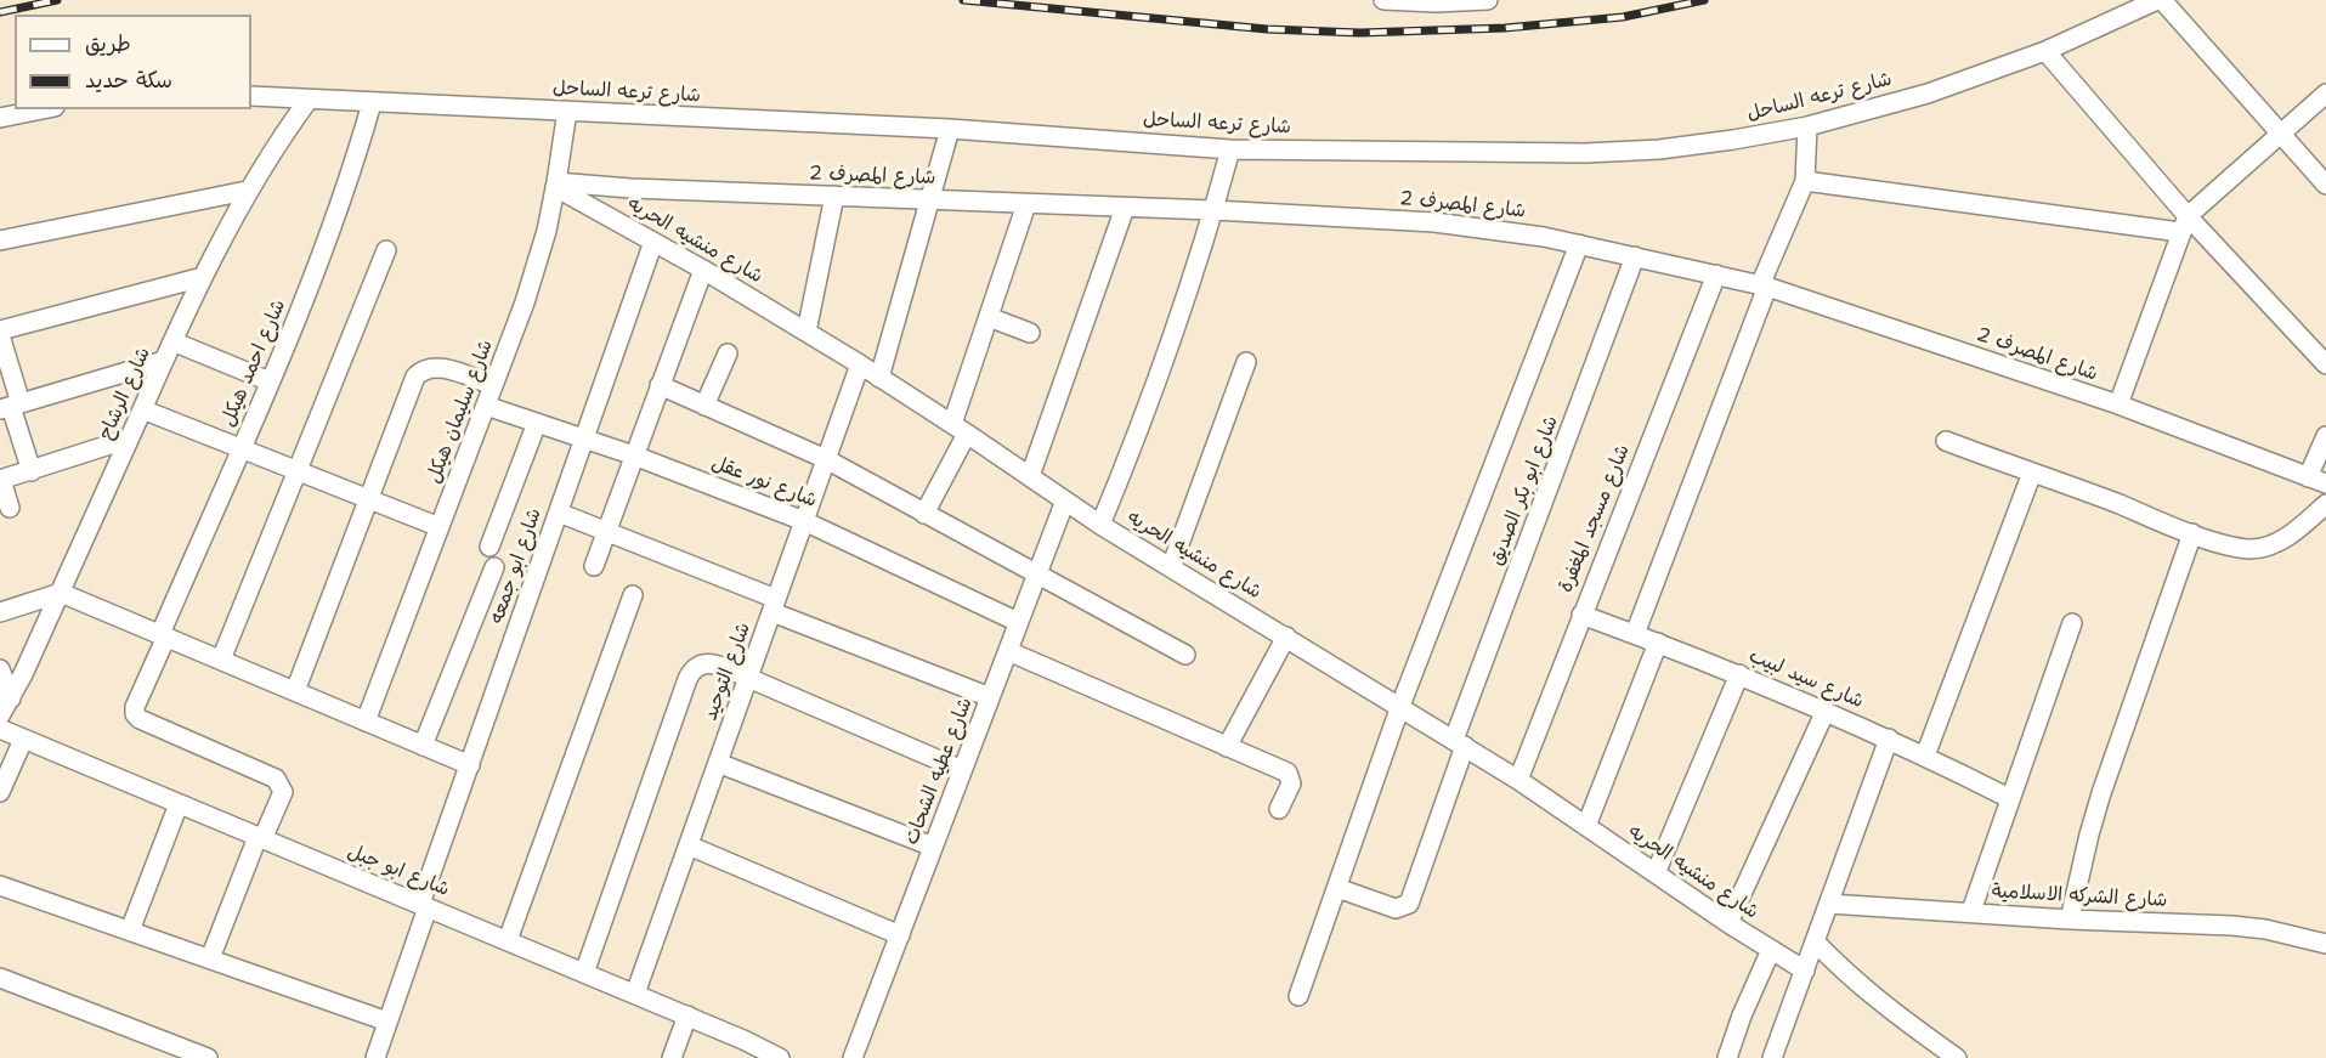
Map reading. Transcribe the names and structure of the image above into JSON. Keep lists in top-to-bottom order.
{
  "streets": {
    "street": [
      "شارع ترعه الساحل",
      "شارع المصرف 2",
      "شارع منشيه الحريه",
      "شارع احمد هيكل",
      "شارع الرشاح",
      "شارع سليمان هيكل",
      "شارع نور عقل",
      "شارع ابو بكر الصديق",
      "شارع مسجد المغفرة",
      "شارع ابو جمعه",
      "شارع التوحيد",
      "شارع سيد لبيب",
      "شارع عطيه الشحات",
      "شارع ابو جبل",
      "شارع الشركه الاسلامية"
    ]
  },
  "crossings": [
    ["شارع ترعه الساحل", "شارع احمد هيكل"],
    ["شارع ترعه الساحل", "شارع الرشاح"],
    ["شارع ترعه الساحل", "شارع سليمان هيكل"],
    ["شارع المصرف 2", "شارع منشيه الحريه"],
    ["شارع المصرف 2", "شارع سليمان هيكل"],
    ["شارع المصرف 2", "شارع ابو بكر الصديق"],
    ["شارع المصرف 2", "شارع مسجد المغفرة"],
    ["شارع منشيه الحريه", "شارع سليمان هيكل"],
    ["شارع منشيه الحريه", "شارع ابو بكر الصديق"],
    ["شارع منشيه الحريه", "شارع مسجد المغفرة"],
    ["شارع منشيه الحريه", "شارع ابو جمعه"],
    ["شارع منشيه الحريه", "شارع التوحيد"],
    ["شارع منشيه الحريه", "شارع عطيه الشحات"],
    ["شارع احمد هيكل", "شارع ابو جبل"],
    ["شارع سليمان هيكل", "شارع نور عقل"],
    ["شارع نور عقل", "شارع ابو جمعه"],
    ["شارع نور عقل", "شارع التوحيد"],
    ["شارع نور عقل", "شارع عطيه الشحات"],
    ["شارع مسجد المغفرة", "شارع سيد لبيب"],
    ["شارع ابو جمعه", "شارع ابو جبل"],
    ["شارع التوحيد", "شارع ابو جبل"]
  ],
  "legend": ["طريق", "سكة حديد"]
}
